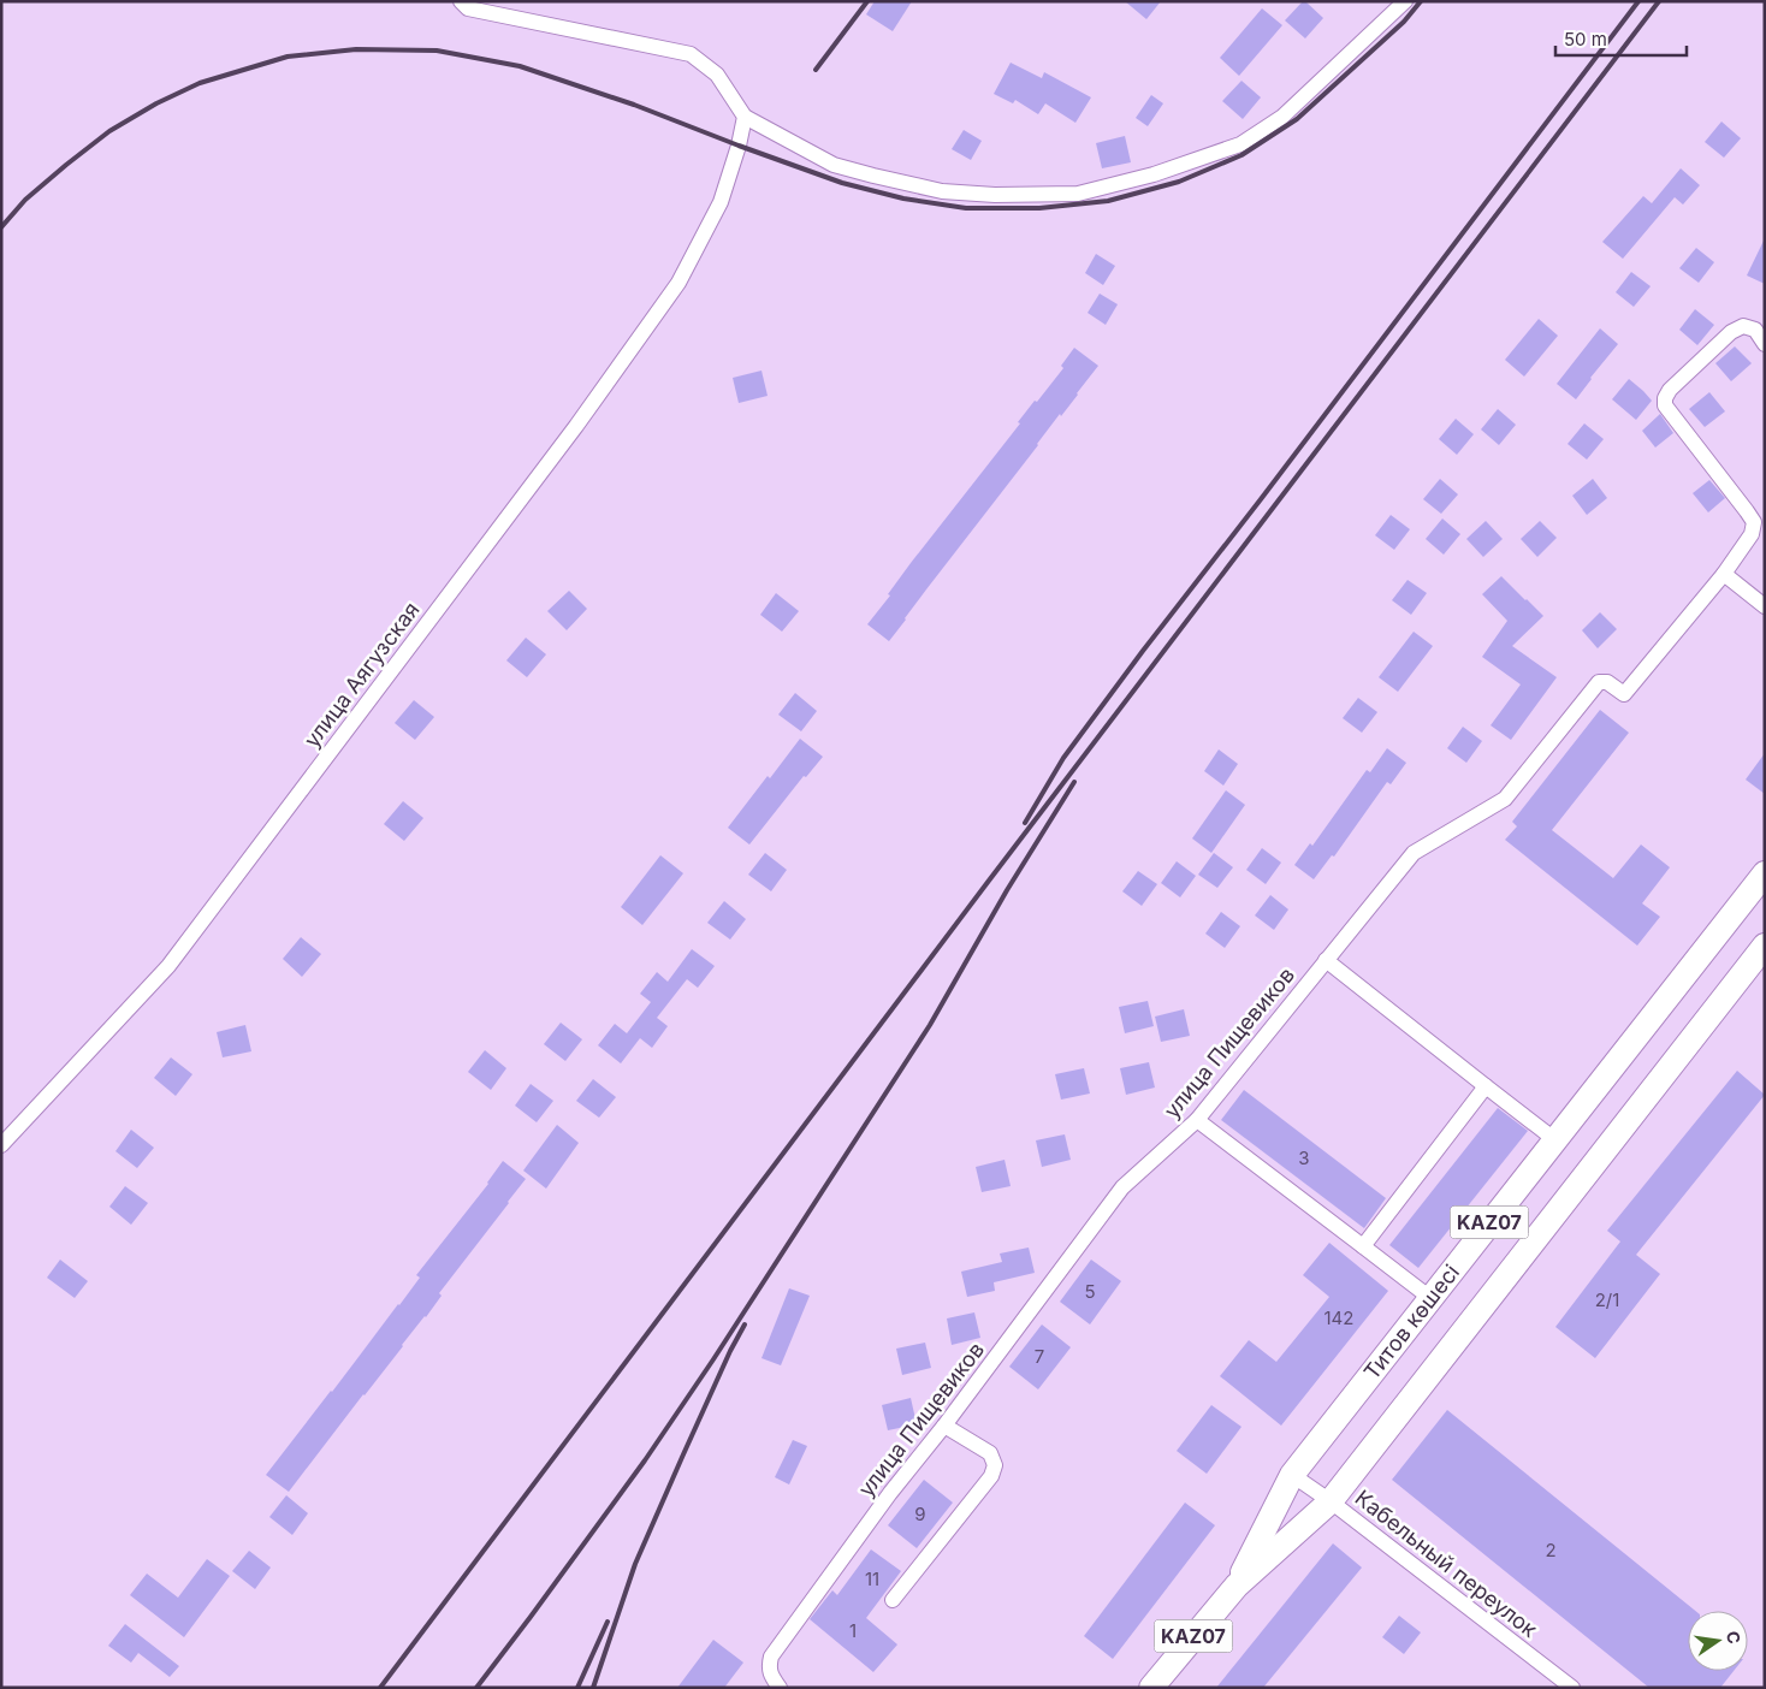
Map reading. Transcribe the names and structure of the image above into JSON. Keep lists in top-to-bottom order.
{
  "streets": {
    "highway": ["KAZ07", "Титов көшесі"],
    "street": ["улица Аягузская", "улица Пищевиков", "Кабельный переулок"]
  },
  "crossings": [
    ["Титов көшесі", "Кабельный переулок"]
  ],
  "house_numbers": [
    "3",
    "5",
    "2/1",
    "142",
    "7",
    "9",
    "2",
    "11",
    "1"
  ],
  "scale_bar": "50 m",
  "north": "right"
}
